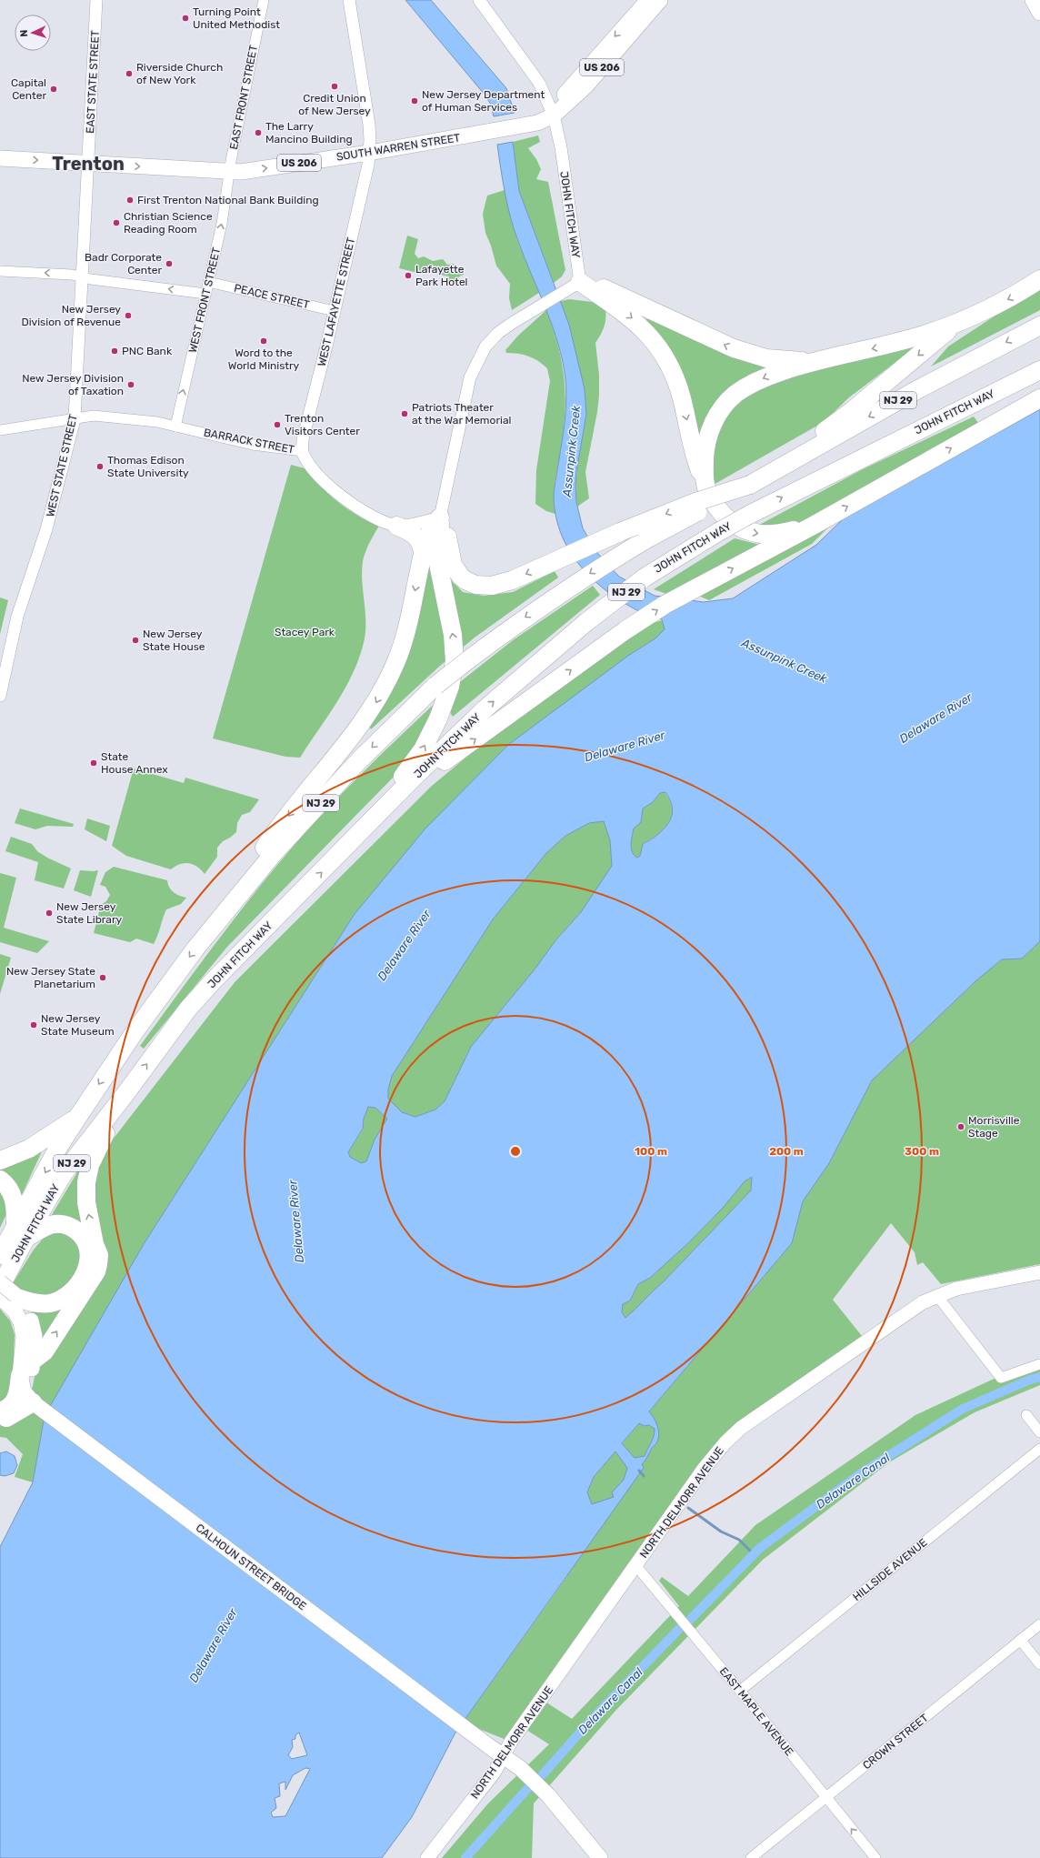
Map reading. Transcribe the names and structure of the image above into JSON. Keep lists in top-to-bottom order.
{
  "streets": {
    "highway": ["JOHN FITCH WAY", "NJ 29"],
    "main road": [
      "US 206",
      "SOUTH WARREN STREET",
      "NORTH DELMORR AVENUE",
      "CALHOUN STREET BRIDGE"
    ],
    "street": [
      "EAST STATE STREET",
      "EAST FRONT STREET",
      "PEACE STREET",
      "WEST FRONT STREET",
      "WEST LAFAYETTE STREET",
      "BARRACK STREET",
      "WEST STATE STREET",
      "HILLSIDE AVENUE",
      "EAST MAPLE AVENUE",
      "CROWN STREET"
    ]
  },
  "crossings": [
    ["US 206", "EAST STATE STREET"],
    ["US 206", "SOUTH WARREN STREET"],
    ["US 206", "WEST STATE STREET"],
    ["EAST STATE STREET", "SOUTH WARREN STREET"],
    ["EAST STATE STREET", "WEST STATE STREET"],
    ["EAST FRONT STREET", "SOUTH WARREN STREET"],
    ["EAST FRONT STREET", "WEST FRONT STREET"],
    ["SOUTH WARREN STREET", "JOHN FITCH WAY"],
    ["SOUTH WARREN STREET", "WEST FRONT STREET"],
    ["SOUTH WARREN STREET", "WEST LAFAYETTE STREET"],
    ["SOUTH WARREN STREET", "WEST STATE STREET"],
    ["JOHN FITCH WAY", "NJ 29"],
    ["PEACE STREET", "WEST FRONT STREET"],
    ["PEACE STREET", "WEST LAFAYETTE STREET"],
    ["WEST FRONT STREET", "BARRACK STREET"],
    ["WEST LAFAYETTE STREET", "BARRACK STREET"],
    ["BARRACK STREET", "WEST STATE STREET"],
    ["NORTH DELMORR AVENUE", "CALHOUN STREET BRIDGE"],
    ["NORTH DELMORR AVENUE", "EAST MAPLE AVENUE"],
    ["HILLSIDE AVENUE", "EAST MAPLE AVENUE"],
    ["EAST MAPLE AVENUE", "CROWN STREET"]
  ],
  "one_way": ["SOUTH WARREN STREET", "WEST FRONT STREET"],
  "districts": ["Trenton"],
  "water": ["Assunpink Creek", "Delaware River", "Delaware Canal"],
  "parks": ["Stacey Park"],
  "places": [
    "Turning Point United Methodist",
    "Riverside Church of New York",
    "Credit Union of New Jersey",
    "Capital Center",
    "New Jersey Department of Human Services",
    "The Larry Mancino Building",
    "First Trenton National Bank Building",
    "Christian Science Reading Room",
    "Badr Corporate Center",
    "Lafayette Park Hotel",
    "New Jersey Division of Revenue",
    "Word to the World Ministry",
    "PNC Bank",
    "New Jersey Division of Taxation",
    "Patriots Theater at the War Memorial",
    "Trenton Visitors Center",
    "Thomas Edison State University",
    "New Jersey State House",
    "State House Annex",
    "New Jersey State Library",
    "New Jersey State Planetarium",
    "New Jersey State Museum",
    "Morrisville Stage"
  ],
  "north": "left",
  "rings": ["100 m", "200 m", "300 m"]
}
